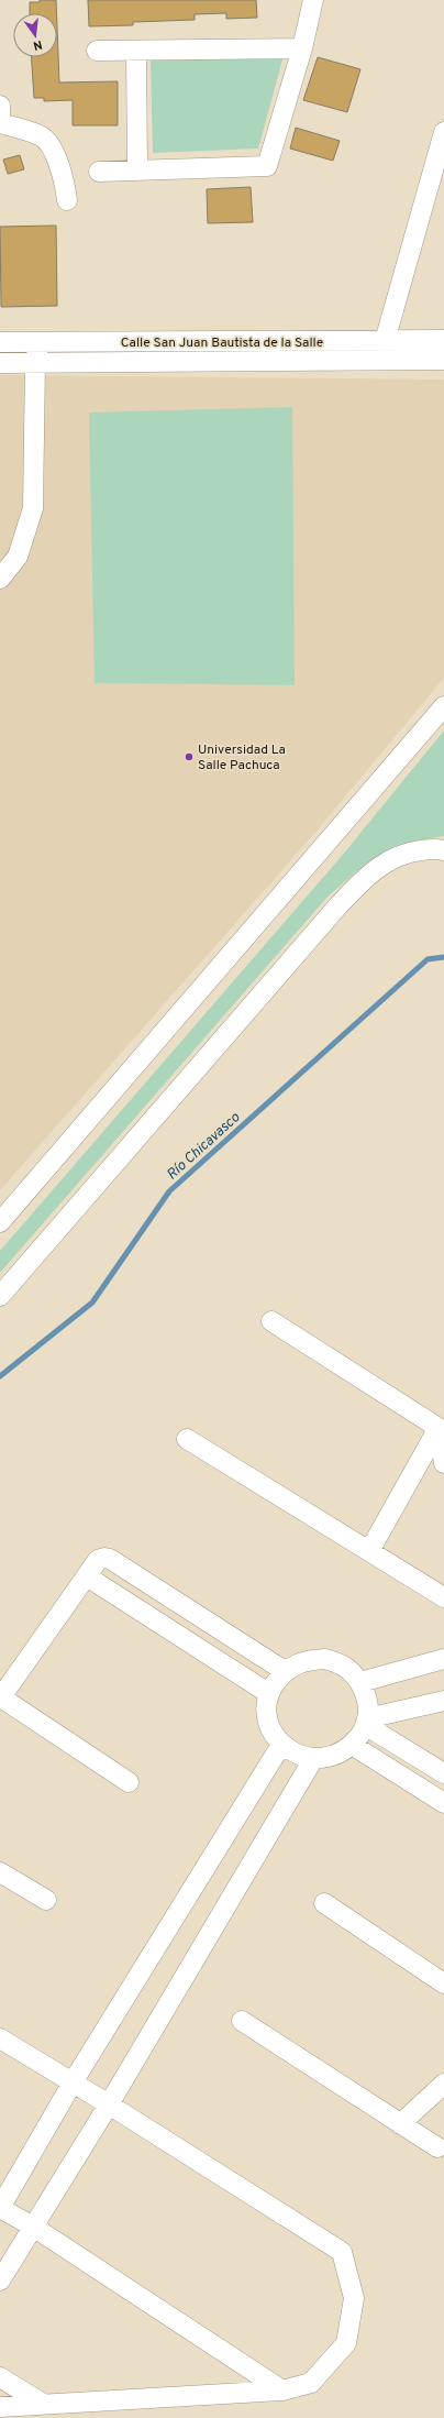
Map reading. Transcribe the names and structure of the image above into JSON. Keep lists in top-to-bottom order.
{
  "streets": {
    "street": ["Calle San Juan Bautista de la Salle"]
  },
  "water": ["Río Chicavasco"],
  "places": ["Universidad La Salle Pachuca"],
  "north": "bottom"
}
